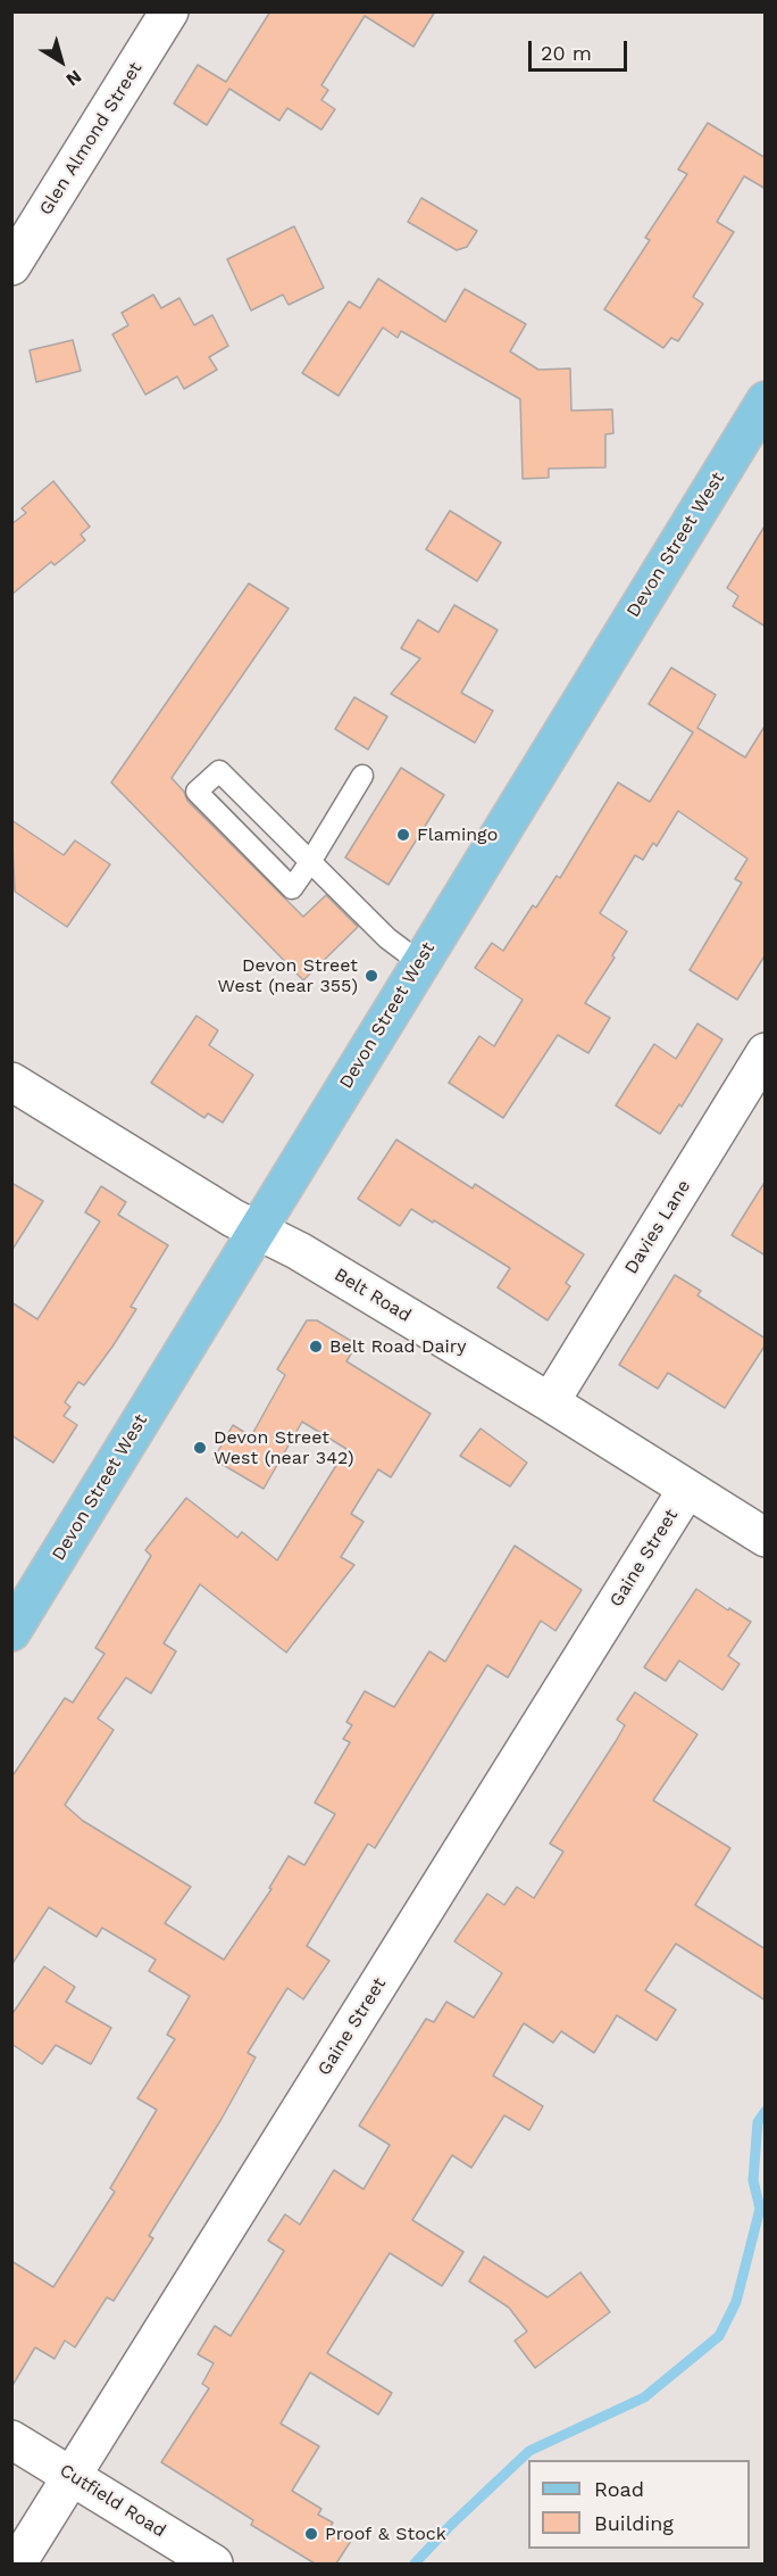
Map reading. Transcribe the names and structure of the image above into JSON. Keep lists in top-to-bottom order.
{
  "streets": {
    "main road": ["Devon Street West"],
    "street": [
      "Glen Almond Street",
      "Davies Lane",
      "Belt Road",
      "Gaine Street",
      "Cutfield Road"
    ]
  },
  "crossings": [
    ["Devon Street West", "Belt Road"],
    ["Davies Lane", "Belt Road"],
    ["Belt Road", "Gaine Street"],
    ["Gaine Street", "Cutfield Road"]
  ],
  "places": [
    "Flamingo",
    "Devon Street West (near 355)",
    "Belt Road Dairy",
    "Devon Street West (near 342)",
    "Proof & Stock"
  ],
  "legend": ["Road", "Building"],
  "scale_bar": "20 m",
  "north": "bottom right"
}
